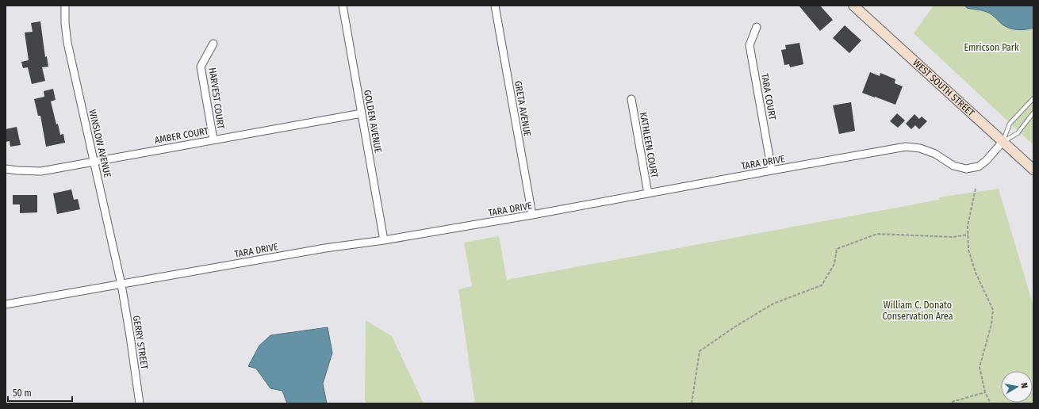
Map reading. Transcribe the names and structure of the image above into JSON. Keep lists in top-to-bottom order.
{
  "streets": {
    "street": [
      "WEST SOUTH STREET",
      "TARA COURT",
      "HARVEST COURT",
      "GRETA AVENUE",
      "GOLDEN AVENUE",
      "AMBER COURT",
      "WINSLOW AVENUE",
      "KATHLEEN COURT",
      "TARA DRIVE",
      "GERRY STREET"
    ]
  },
  "crossings": [
    ["WEST SOUTH STREET", "TARA DRIVE"],
    ["TARA COURT", "TARA DRIVE"],
    ["HARVEST COURT", "AMBER COURT"],
    ["GRETA AVENUE", "TARA DRIVE"],
    ["GOLDEN AVENUE", "AMBER COURT"],
    ["GOLDEN AVENUE", "TARA DRIVE"],
    ["AMBER COURT", "WINSLOW AVENUE"],
    ["WINSLOW AVENUE", "TARA DRIVE"],
    ["WINSLOW AVENUE", "GERRY STREET"],
    ["KATHLEEN COURT", "TARA DRIVE"],
    ["TARA DRIVE", "GERRY STREET"]
  ],
  "parks": ["Emricson Park", "William C. Donato Conservation Area"],
  "scale_bar": "50 m",
  "north": "right"
}
